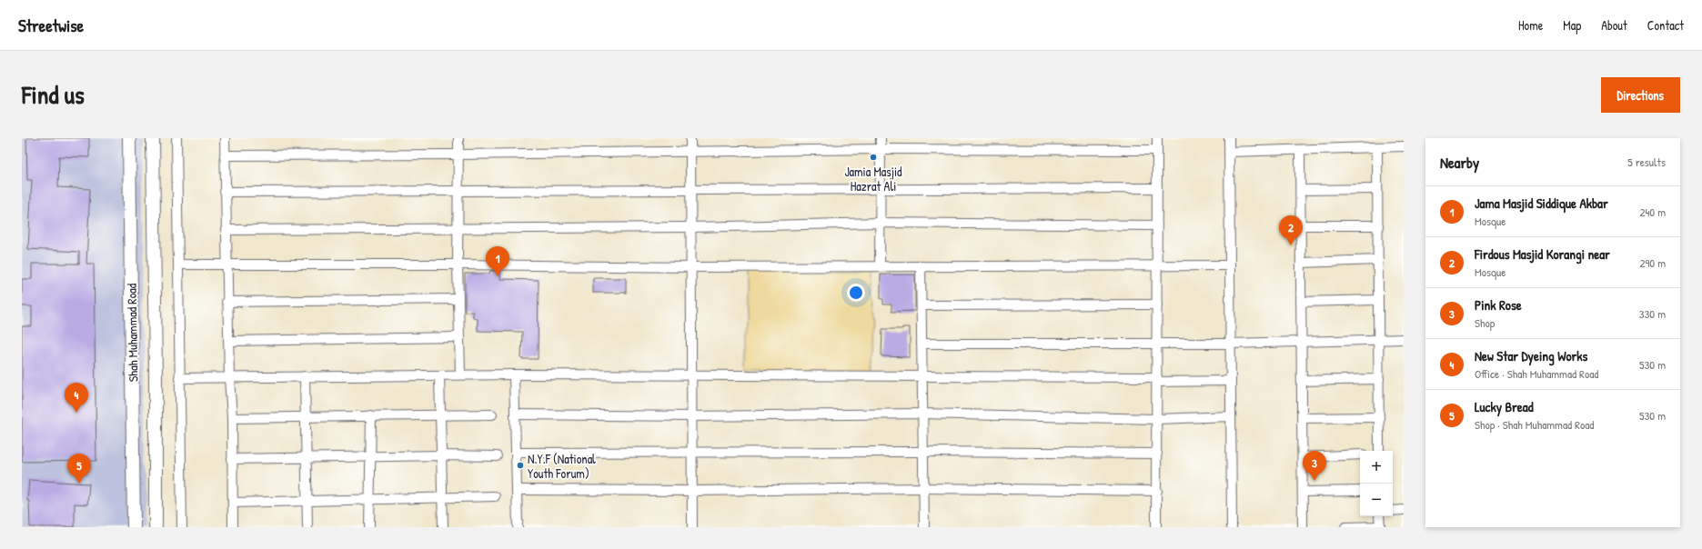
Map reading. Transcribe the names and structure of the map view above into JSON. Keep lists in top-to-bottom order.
{
  "streets": {
    "street": ["Shah Muhammad Road"]
  },
  "places": ["Jamia Masjid Hazrat Ali", "N.Y.F (National Youth Forum)"],
  "page": {
    "header": "Streetwise",
    "nav": [
      "Home",
      "Map",
      "About",
      "Contact"
    ],
    "title": "Find us",
    "buttons": "Directions",
    "heading": ["Nearby", "5 results"],
    "list": [
      {
        "mark": "1",
        "name": "Jama Masjid Siddique Akbar",
        "note": "Mosque",
        "value": "240 m"
      },
      {
        "mark": "2",
        "name": "Firdous Masjid Korangi near",
        "note": "Mosque",
        "value": "290 m"
      },
      {
        "mark": "3",
        "name": "Pink Rose",
        "note": "Shop",
        "value": "330 m"
      },
      {
        "mark": "4",
        "name": "New Star Dyeing Works",
        "note": "Office · Shah Muhammad Road",
        "value": "530 m"
      },
      {
        "mark": "5",
        "name": "Lucky Bread",
        "note": "Shop · Shah Muhammad Road",
        "value": "530 m"
      }
    ],
    "pins": [
      "2",
      "1",
      "4",
      "3",
      "5"
    ],
    "map_buttons": ["+", "−"]
  }
}
